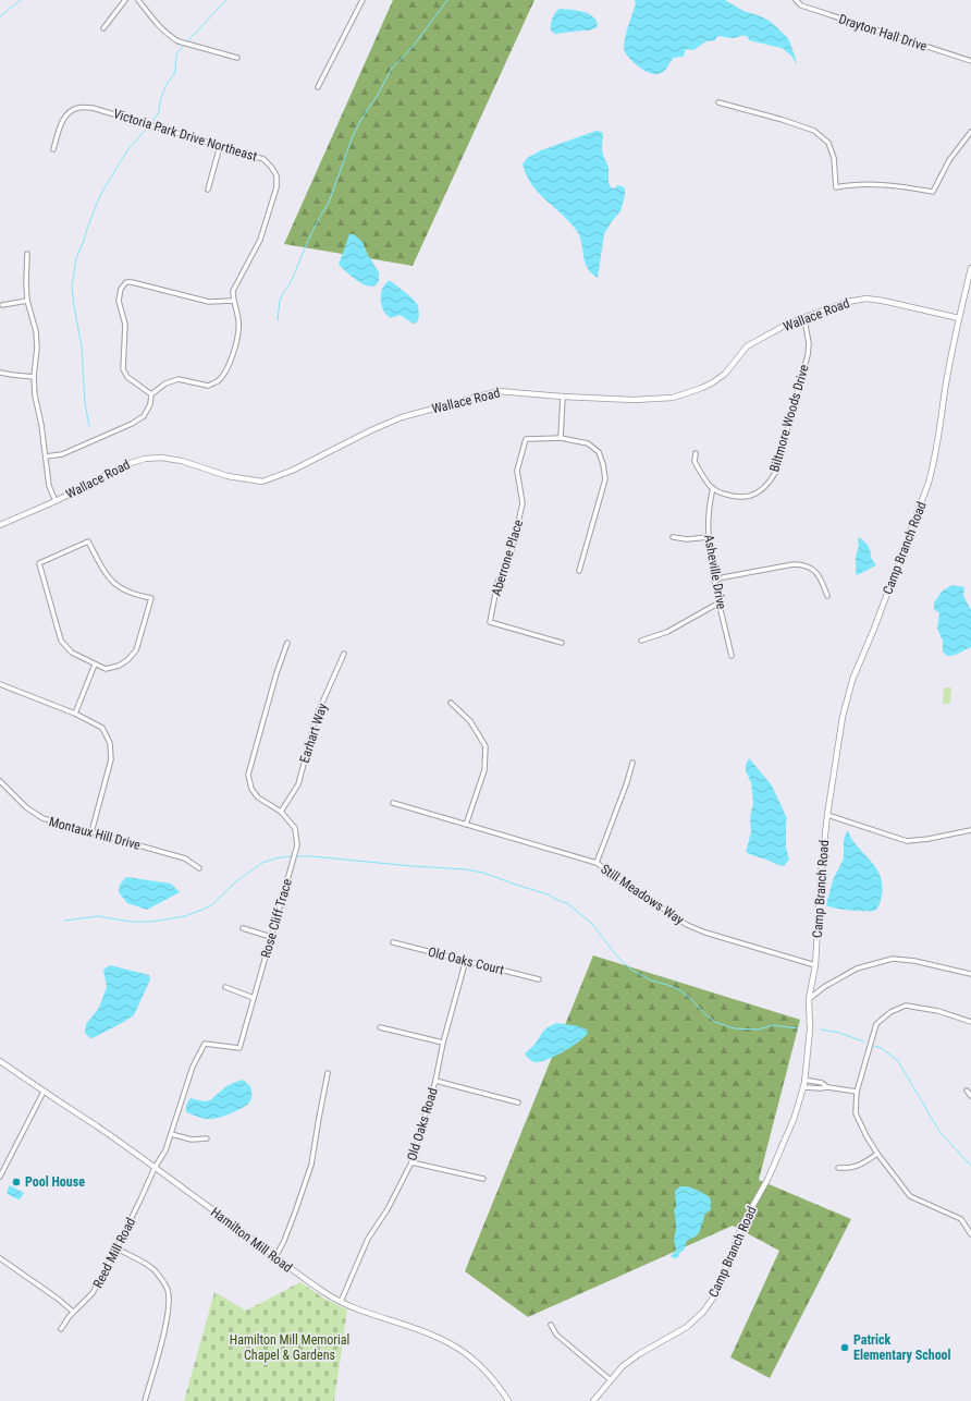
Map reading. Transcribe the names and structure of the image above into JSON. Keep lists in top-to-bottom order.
{
  "streets": {
    "street": [
      "Drayton Hall Drive",
      "Victoria Park Drive Northeast",
      "Wallace Road",
      "Biltmore Woods Drive",
      "Camp Branch Road",
      "Aberrone Place",
      "Asheville Drive",
      "Earhart Way",
      "Montaux Hill Drive",
      "Still Meadows Way",
      "Rose Cliff Trace",
      "Old Oaks Court",
      "Old Oaks Road",
      "Hamilton Mill Road",
      "Reed Mill Road"
    ]
  },
  "crossings": [
    ["Wallace Road", "Biltmore Woods Drive"],
    ["Wallace Road", "Camp Branch Road"],
    ["Biltmore Woods Drive", "Asheville Drive"],
    ["Camp Branch Road", "Still Meadows Way"],
    ["Earhart Way", "Rose Cliff Trace"],
    ["Rose Cliff Trace", "Hamilton Mill Road"],
    ["Rose Cliff Trace", "Reed Mill Road"],
    ["Old Oaks Court", "Old Oaks Road"],
    ["Old Oaks Road", "Hamilton Mill Road"],
    ["Hamilton Mill Road", "Reed Mill Road"]
  ],
  "parks": ["Hamilton Mill Memorial Chapel & Gardens"],
  "places": ["Pool House", "Patrick Elementary School"]
}
